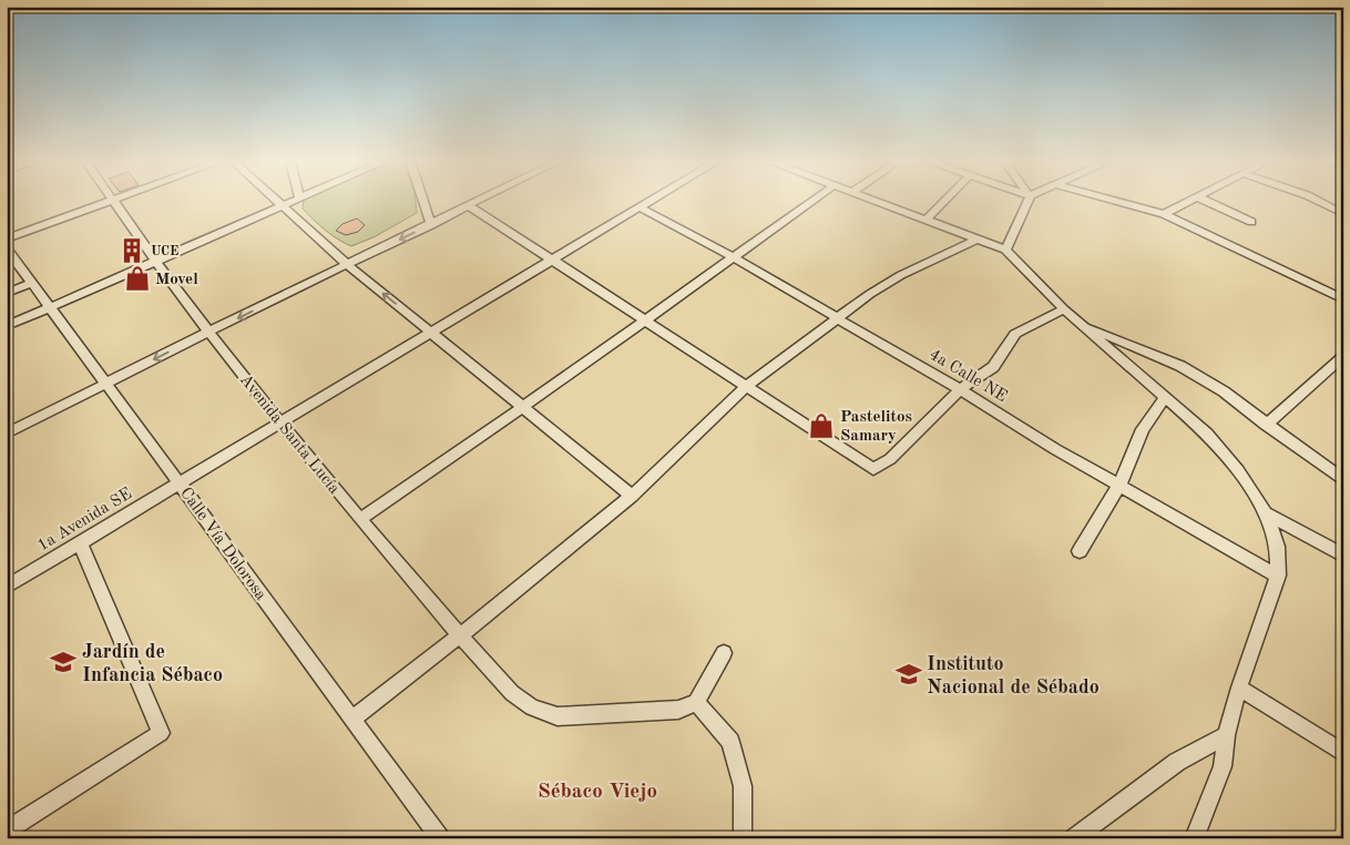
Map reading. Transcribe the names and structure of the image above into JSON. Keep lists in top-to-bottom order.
{
  "streets": {
    "street": [
      "4a Calle NE",
      "Avenida Santa Lucía",
      "1a Avenida SE",
      "Calle Vía Dolorosa"
    ]
  },
  "crossings": [
    ["4a Calle NE", "1a Avenida SE"],
    ["Avenida Santa Lucía", "1a Avenida SE"],
    ["1a Avenida SE", "Calle Vía Dolorosa"]
  ],
  "districts": ["Sébaco Viejo"],
  "places": {
    "building": ["UCE"],
    "shop": ["Movel", "Pastelitos Samary"],
    "school or university": ["Jardín de Infancia Sébaco", "Instituto Nacional de Sébado"]
  }
}
